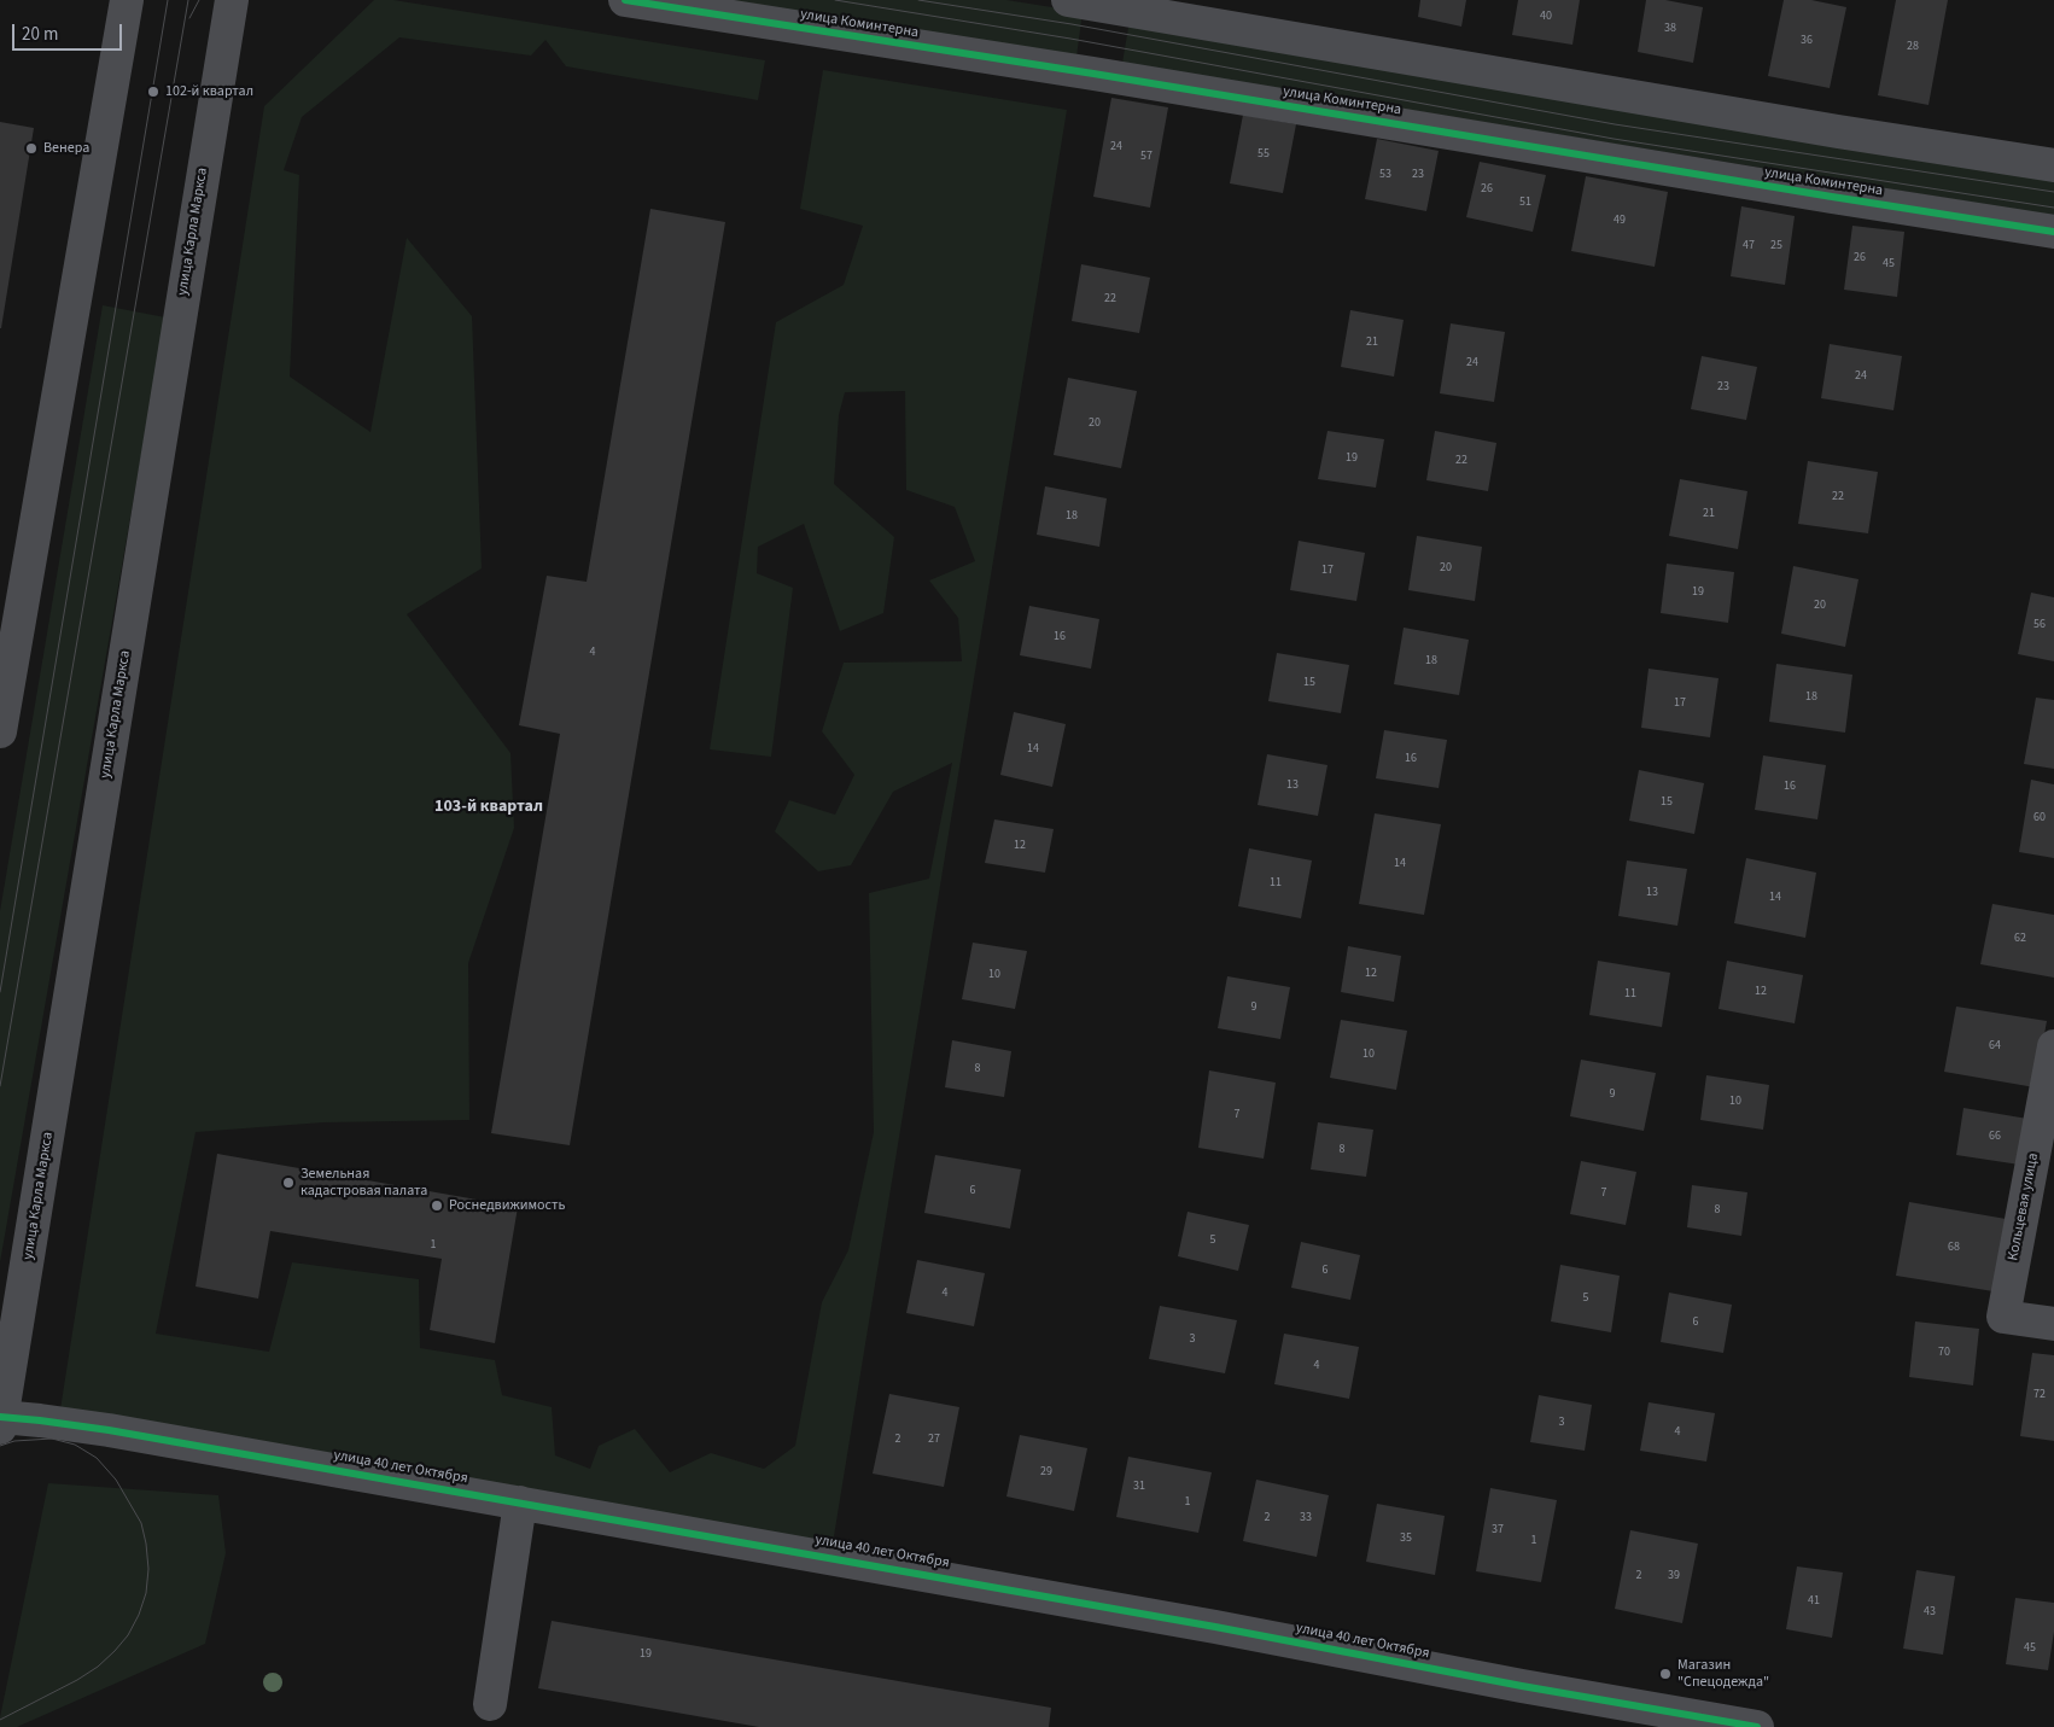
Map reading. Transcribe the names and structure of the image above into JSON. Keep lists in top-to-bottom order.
{
  "streets": {
    "street": [
      "улица Коминтерна",
      "улица Карла Маркса",
      "Кольцевая улица",
      "улица 40 лет Октября"
    ]
  },
  "crossings": [
    ["улица Карла Маркса", "улица 40 лет Октября"]
  ],
  "districts": ["103-й квартал"],
  "places": [
    "102-й квартал",
    "Венера",
    "Земельная кадастровая палата",
    "Роснедвижимость",
    "Магазин \"Спецодежда\""
  ],
  "house_numbers": [
    "40",
    "38",
    "36",
    "28",
    "24",
    "55",
    "57",
    "53",
    "23",
    "26",
    "51",
    "49",
    "47",
    "25",
    "26",
    "45",
    "22",
    "21",
    "24",
    "24",
    "23",
    "20",
    "19",
    "22",
    "22",
    "21",
    "18",
    "20",
    "17",
    "19",
    "20",
    "56",
    "16",
    "4",
    "18",
    "15",
    "18",
    "17",
    "14",
    "16",
    "13",
    "16",
    "15",
    "60",
    "12",
    "14",
    "11",
    "13",
    "14",
    "62",
    "12",
    "10",
    "12",
    "11",
    "9",
    "64",
    "10",
    "8",
    "9",
    "10",
    "7",
    "66",
    "8",
    "6",
    "7",
    "8",
    "5",
    "1",
    "68",
    "6",
    "4",
    "5",
    "6",
    "3",
    "70",
    "4",
    "72",
    "3",
    "4",
    "2",
    "27",
    "29",
    "31",
    "1",
    "2",
    "33",
    "37",
    "35",
    "1",
    "2",
    "39",
    "41",
    "43",
    "45",
    "19"
  ],
  "scale_bar": "20 m"
}
